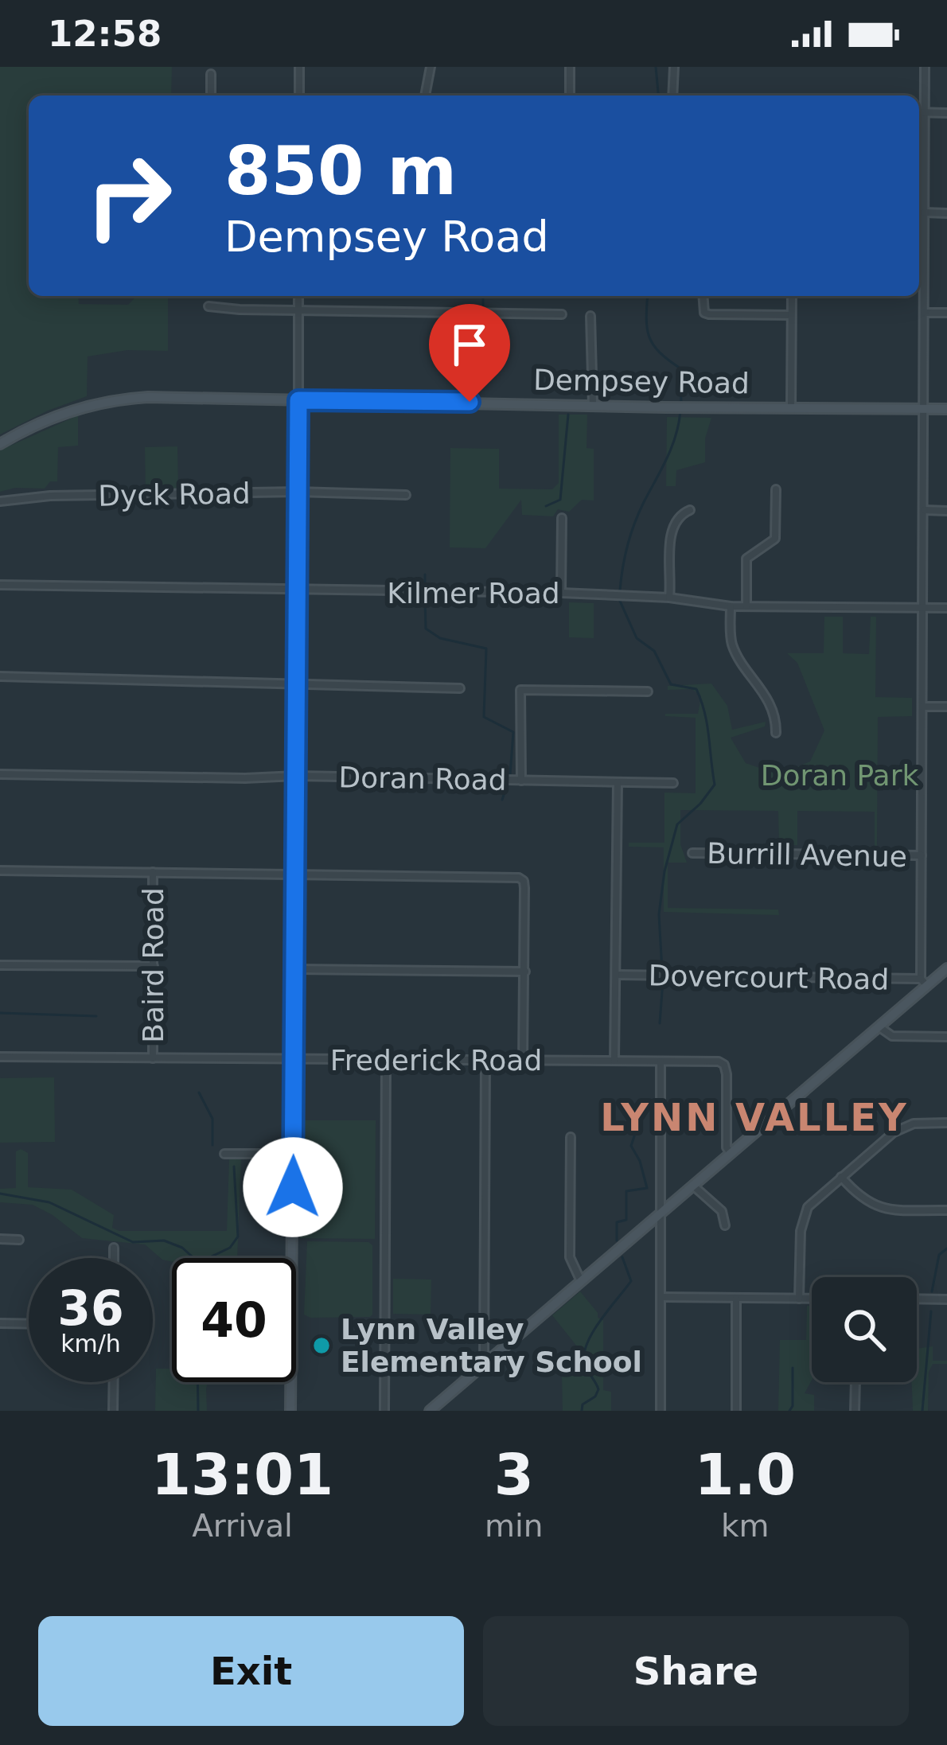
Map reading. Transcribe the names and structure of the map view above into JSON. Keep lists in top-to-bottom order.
{
  "streets": {
    "street": [
      "Dempsey Road",
      "Dyck Road",
      "Kilmer Road",
      "Doran Road",
      "Burrill Avenue",
      "Baird Road",
      "Dovercourt Road",
      "Frederick Road"
    ]
  },
  "crossings": [
    ["Baird Road", "Frederick Road"]
  ],
  "districts": ["LYNN VALLEY"],
  "parks": ["Doran Park"],
  "places": ["Lynn Valley Elementary School"],
  "page": {
    "status": "12:58",
    "turn": ["850 m", "Dempsey Road"],
    "speed": "36 km/h",
    "limit": "40",
    "eta": [
      "13:01",
      "Arrival",
      "3",
      "min",
      "1.0",
      "km"
    ],
    "buttons": ["Exit", "Share"]
  }
}
